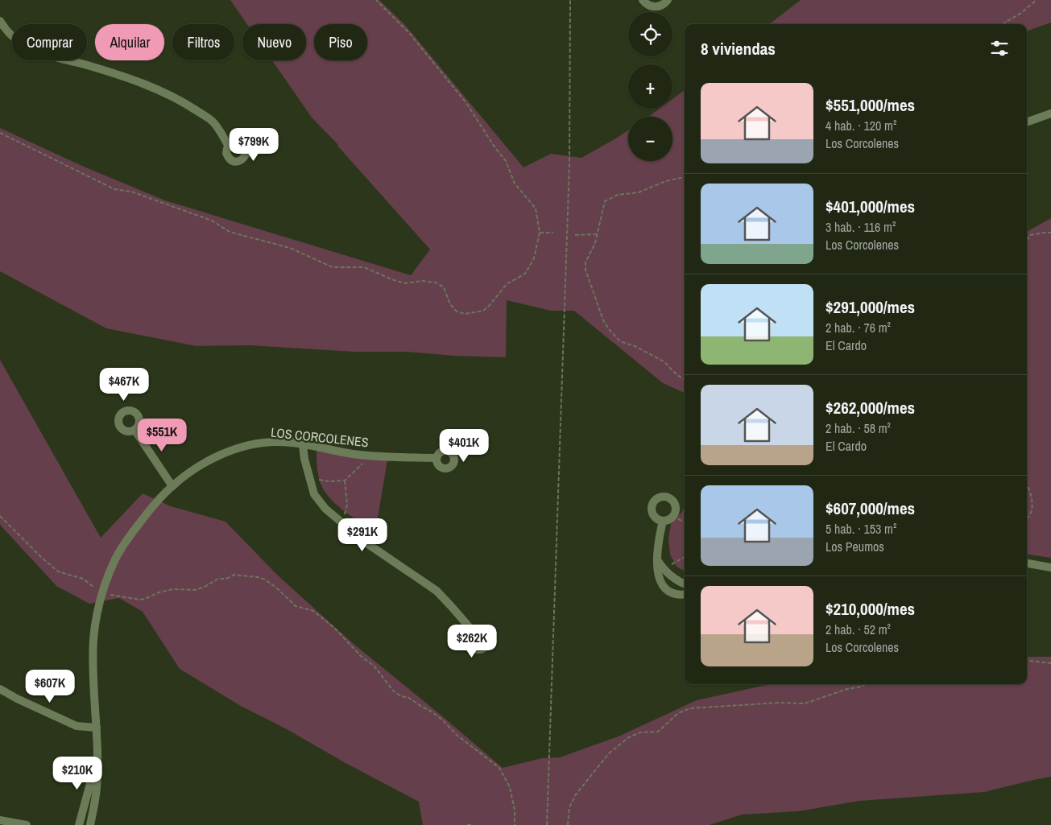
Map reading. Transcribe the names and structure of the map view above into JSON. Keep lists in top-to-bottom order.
{
  "streets": {
    "street": ["LOS CORCOLENES"]
  },
  "page": {
    "map_buttons": ["+", "−"],
    "chip": [
      "Comprar",
      "Alquilar",
      "Filtros",
      "Nuevo",
      "Piso"
    ],
    "heading": "8 viviendas",
    "list": [
      {
        "name": "$551,000/mes",
        "note": "4 hab. · 120 m² · Los Corcolenes"
      },
      {
        "name": "$401,000/mes",
        "note": "3 hab. · 116 m² · Los Corcolenes"
      },
      {
        "name": "$291,000/mes",
        "note": "2 hab. · 76 m² · El Cardo"
      },
      {
        "name": "$262,000/mes",
        "note": "2 hab. · 58 m² · El Cardo"
      },
      {
        "name": "$607,000/mes",
        "note": "5 hab. · 153 m² · Los Peumos"
      },
      {
        "name": "$210,000/mes",
        "note": "2 hab. · 52 m² · Los Corcolenes"
      }
    ],
    "price": [
      "$799K",
      "$467K",
      "$551K",
      "$401K",
      "$291K",
      "$262K",
      "$607K",
      "$210K"
    ]
  }
}
